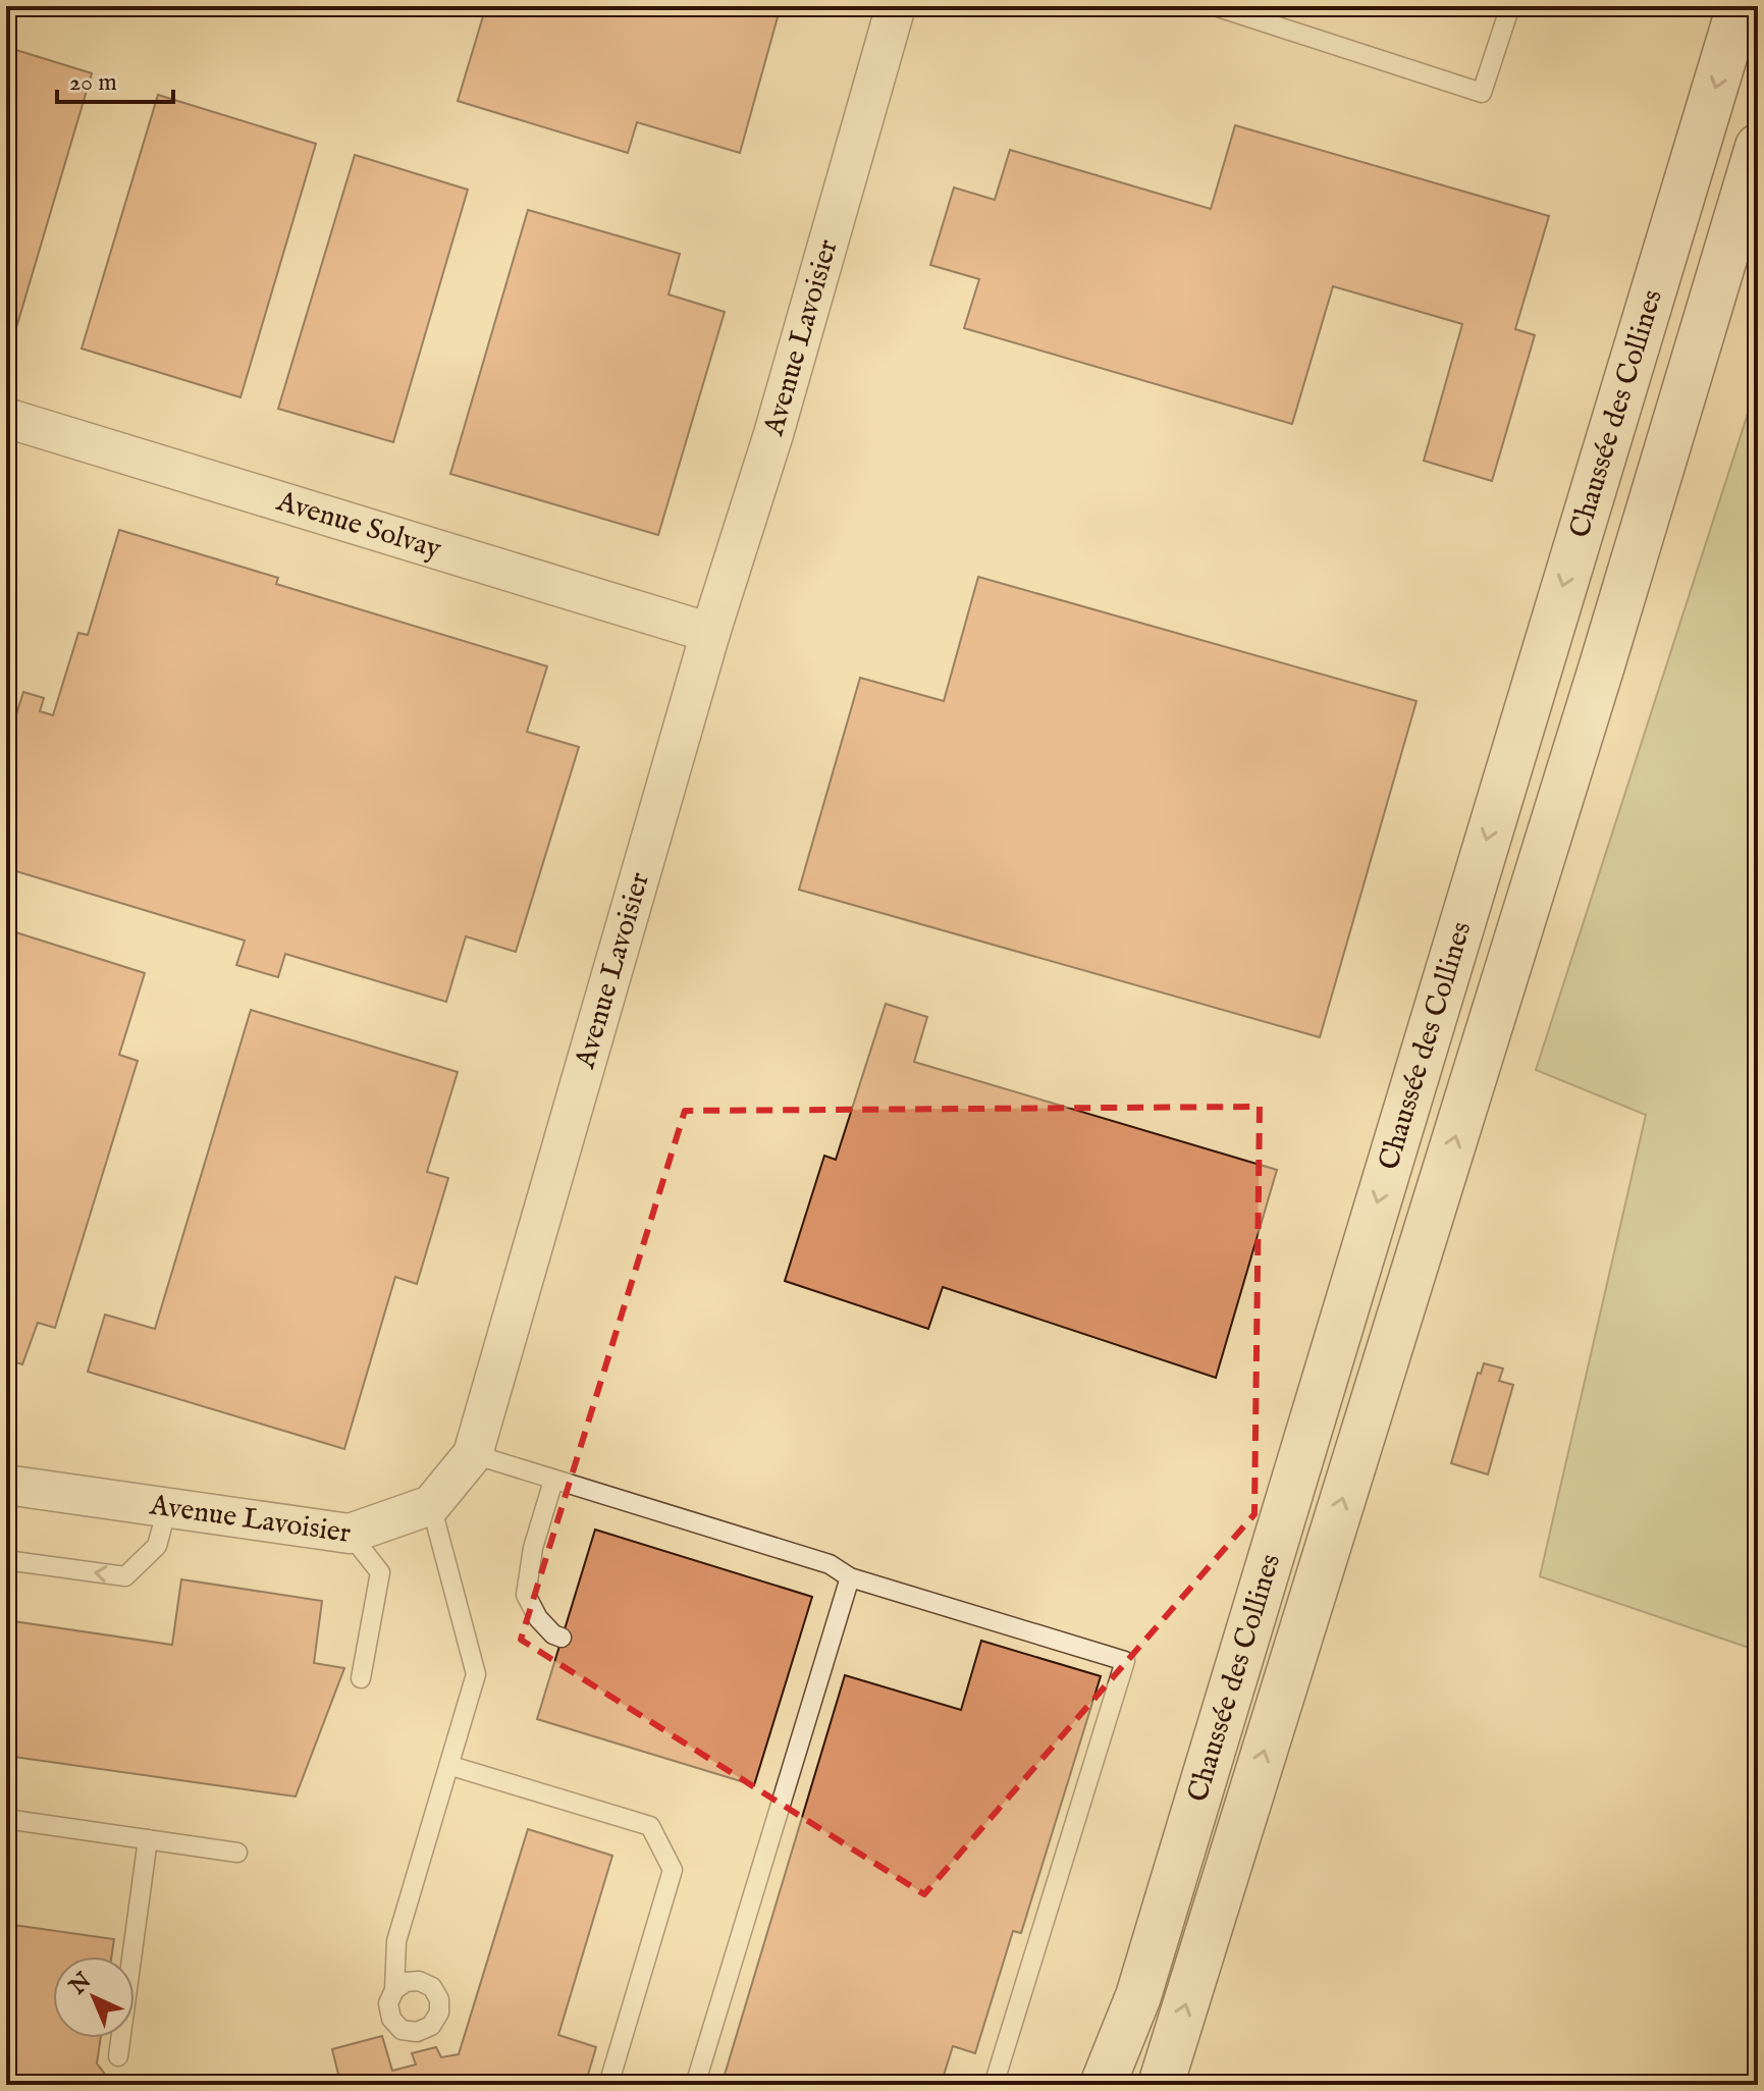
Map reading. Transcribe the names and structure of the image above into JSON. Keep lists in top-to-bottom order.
{
  "streets": {
    "main road": ["Chaussée des Collines"],
    "street": ["Avenue Lavoisier", "Avenue Solvay"]
  },
  "crossings": [
    ["Avenue Lavoisier", "Avenue Solvay"]
  ],
  "scale_bar": "20 m",
  "north": "top left"
}
